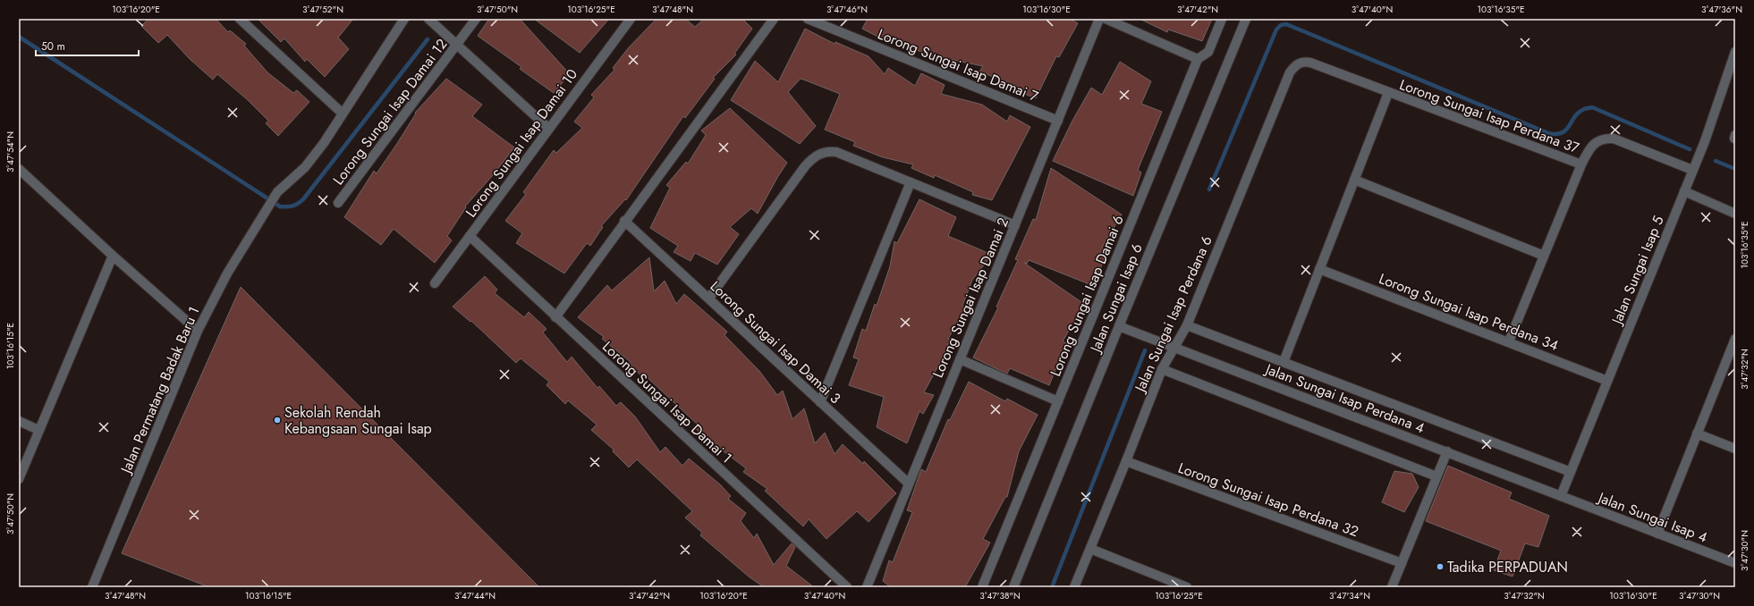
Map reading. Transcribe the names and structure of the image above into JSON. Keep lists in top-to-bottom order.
{
  "streets": {
    "street": [
      "Lorong Sungai Isap Damai 7",
      "Lorong Sungai Isap Damai 12",
      "Lorong Sungai Isap Perdana 37",
      "Lorong Sungai Isap Damai 10",
      "Jalan Sungai Isap 5",
      "Lorong Sungai Isap Damai 6",
      "Lorong Sungai Isap Damai 2",
      "Jalan Sungai Isap 6",
      "Lorong Sungai Isap Perdana 34",
      "Jalan Sungai Isap Perdana 6",
      "Lorong Sungai Isap Damai 3",
      "Jalan Permatang Badak Baru 1",
      "Jalan Sungai Isap Perdana 4",
      "Lorong Sungai Isap Damai 1",
      "Lorong Sungai Isap Perdana 32",
      "Jalan Sungai Isap 4"
    ]
  },
  "crossings": [
    ["Lorong Sungai Isap Damai 7", "Lorong Sungai Isap Damai 2"],
    ["Lorong Sungai Isap Perdana 37", "Jalan Sungai Isap Perdana 6"],
    ["Lorong Sungai Isap Damai 10", "Lorong Sungai Isap Damai 1"],
    ["Jalan Sungai Isap 5", "Lorong Sungai Isap Perdana 34"],
    ["Jalan Sungai Isap 5", "Jalan Sungai Isap Perdana 4"],
    ["Jalan Sungai Isap 5", "Jalan Sungai Isap 4"],
    ["Lorong Sungai Isap Damai 2", "Lorong Sungai Isap Damai 3"],
    ["Jalan Sungai Isap 6", "Jalan Sungai Isap Perdana 4"],
    ["Jalan Sungai Isap Perdana 6", "Jalan Sungai Isap Perdana 4"],
    ["Jalan Sungai Isap Perdana 6", "Lorong Sungai Isap Perdana 32"],
    ["Jalan Sungai Isap Perdana 4", "Jalan Sungai Isap 4"]
  ],
  "places": ["Sekolah Rendah Kebangsaan Sungai Isap", "Tadika PERPADUAN"],
  "scale_bar": "50 m",
  "coordinates": [
    "103°16'20\"E",
    "3°47'52\"N",
    "3°47'50\"N",
    "103°16'25\"E",
    "3°47'48\"N",
    "3°47'46\"N",
    "103°16'30\"E",
    "3°47'42\"N",
    "3°47'40\"N",
    "103°16'35\"E",
    "3°47'36\"N",
    "3°47'54\"N",
    "103°16'15\"E",
    "3°47'32\"N",
    "3°47'30\"N",
    "3°47'44\"N",
    "3°47'38\"N",
    "3°47'34\"N"
  ]
}
